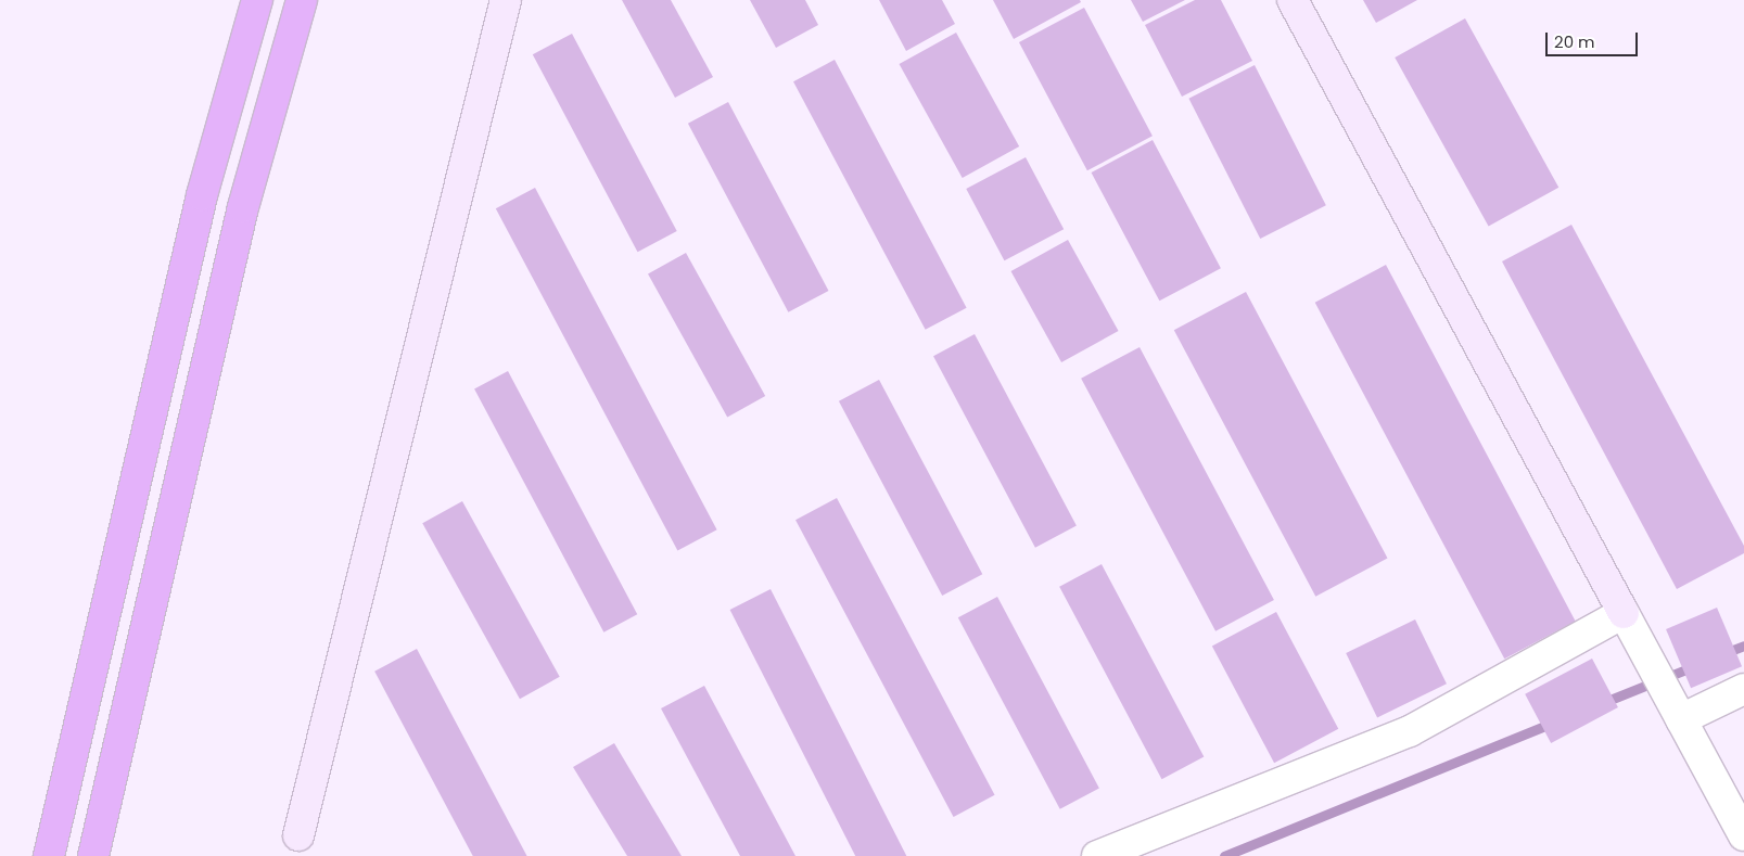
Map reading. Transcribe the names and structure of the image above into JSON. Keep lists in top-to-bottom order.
{
  "scale_bar": "20 m"
}
